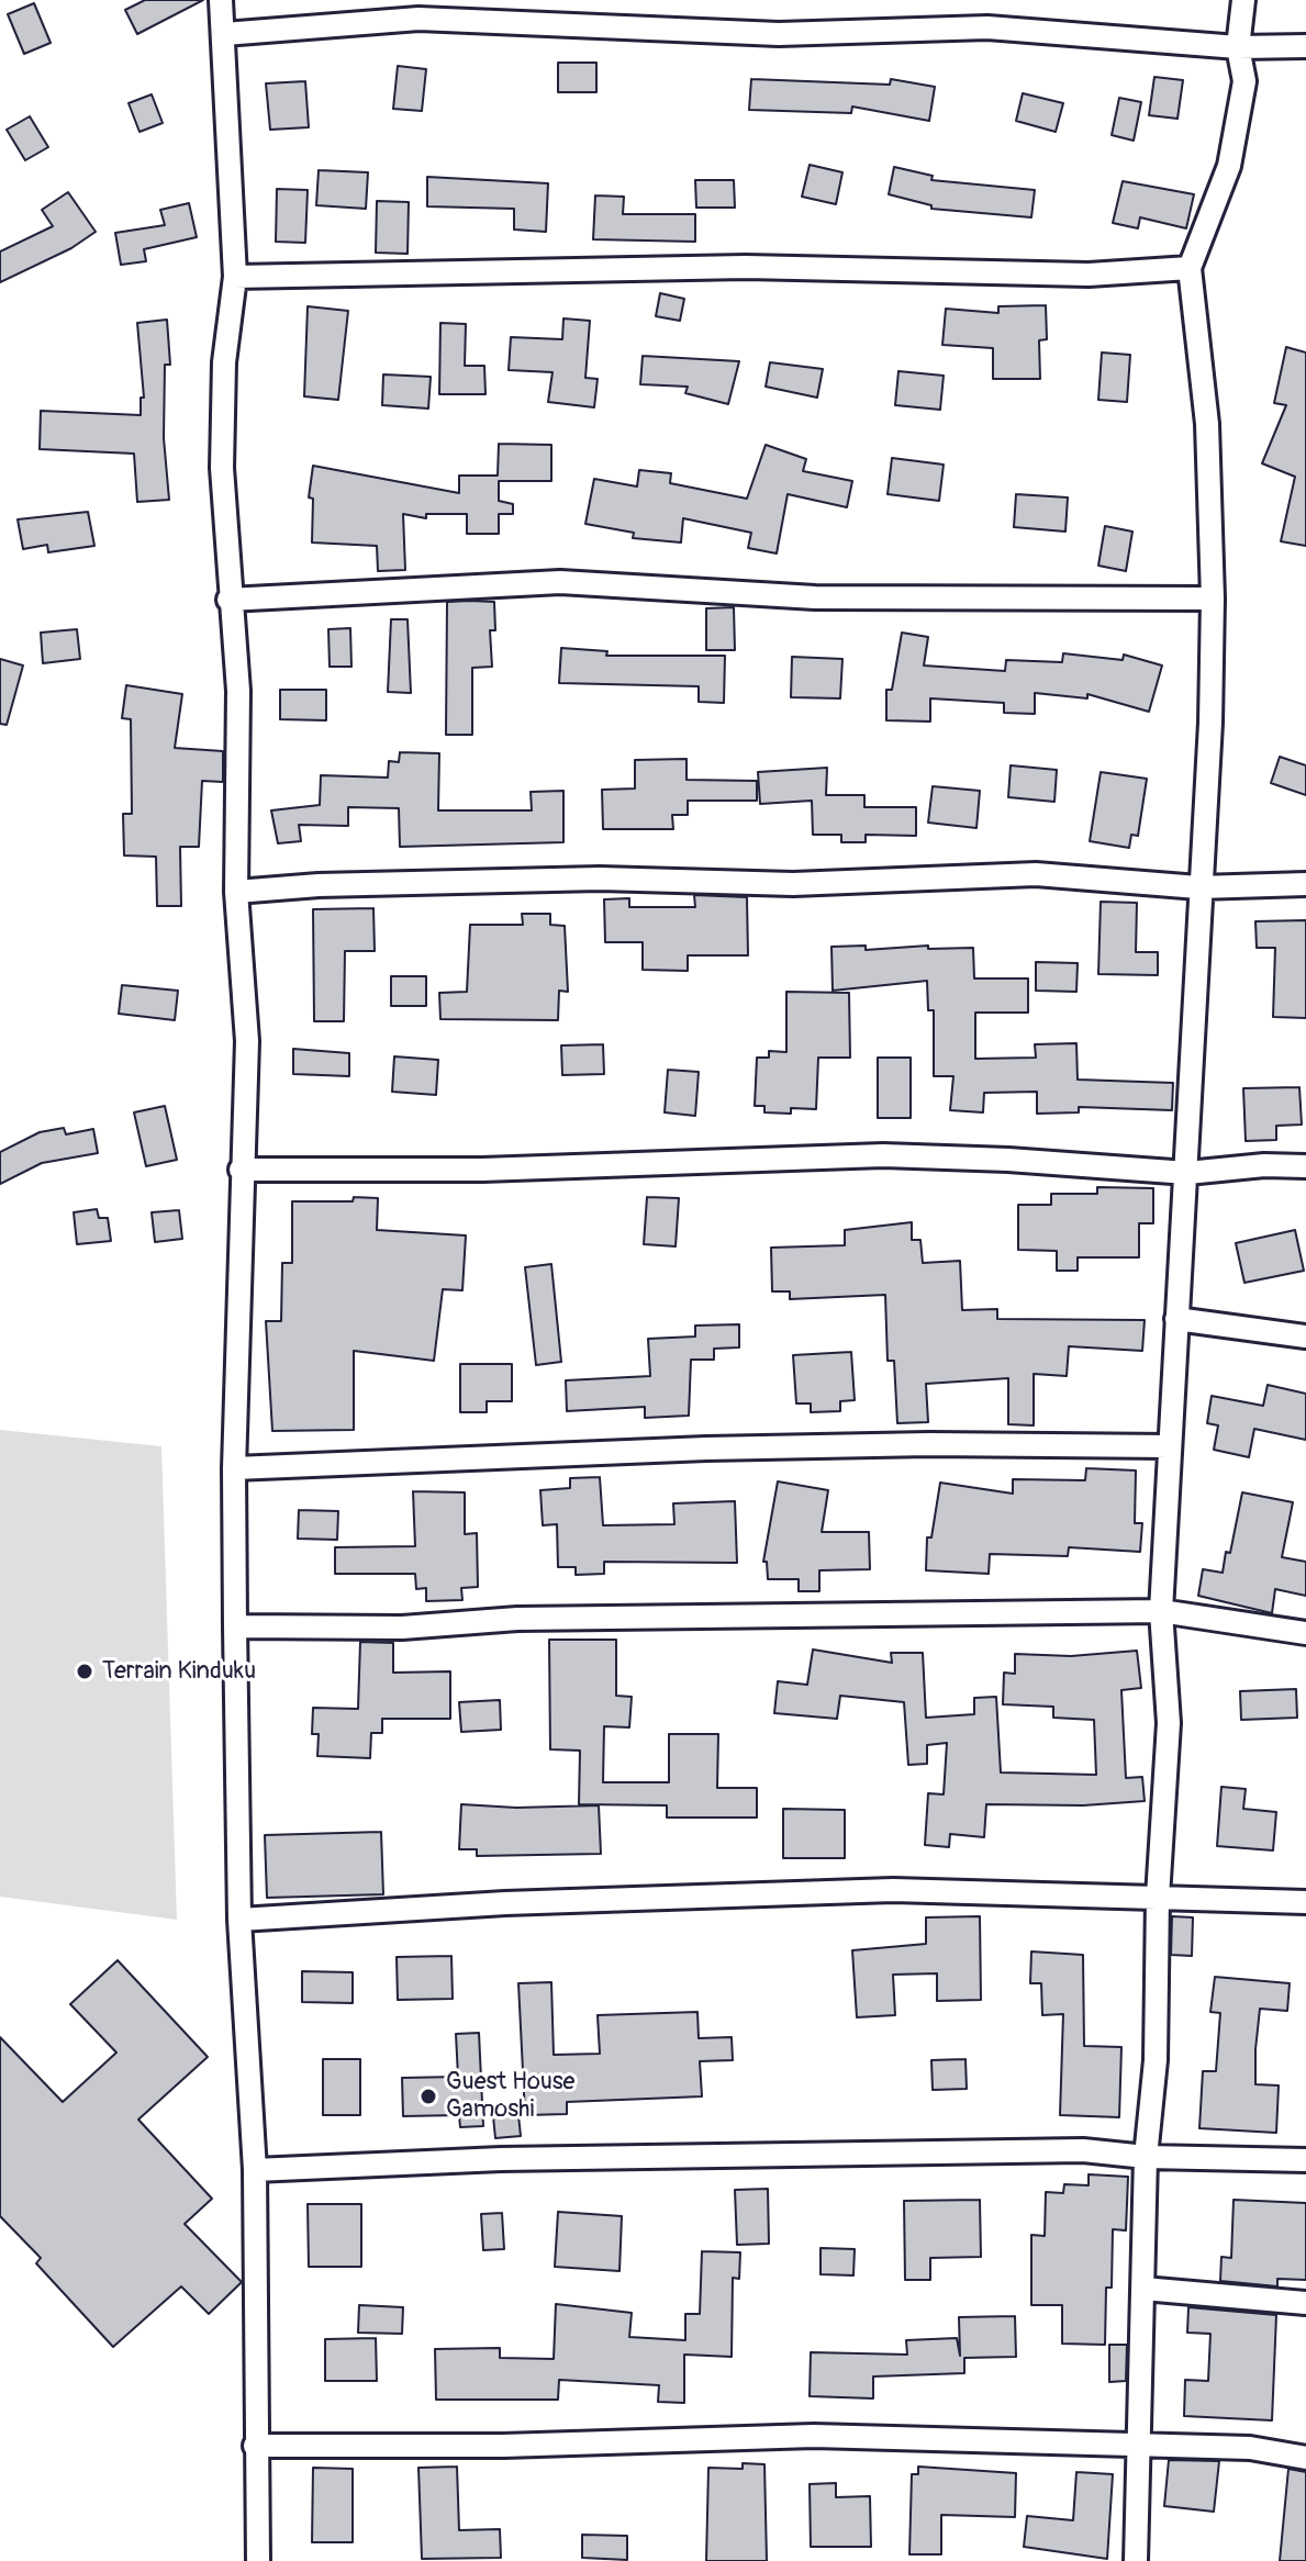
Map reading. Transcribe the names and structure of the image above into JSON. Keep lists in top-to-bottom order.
{
  "places": ["Terrain Kinduku", "Guest House Gamoshi"]
}
